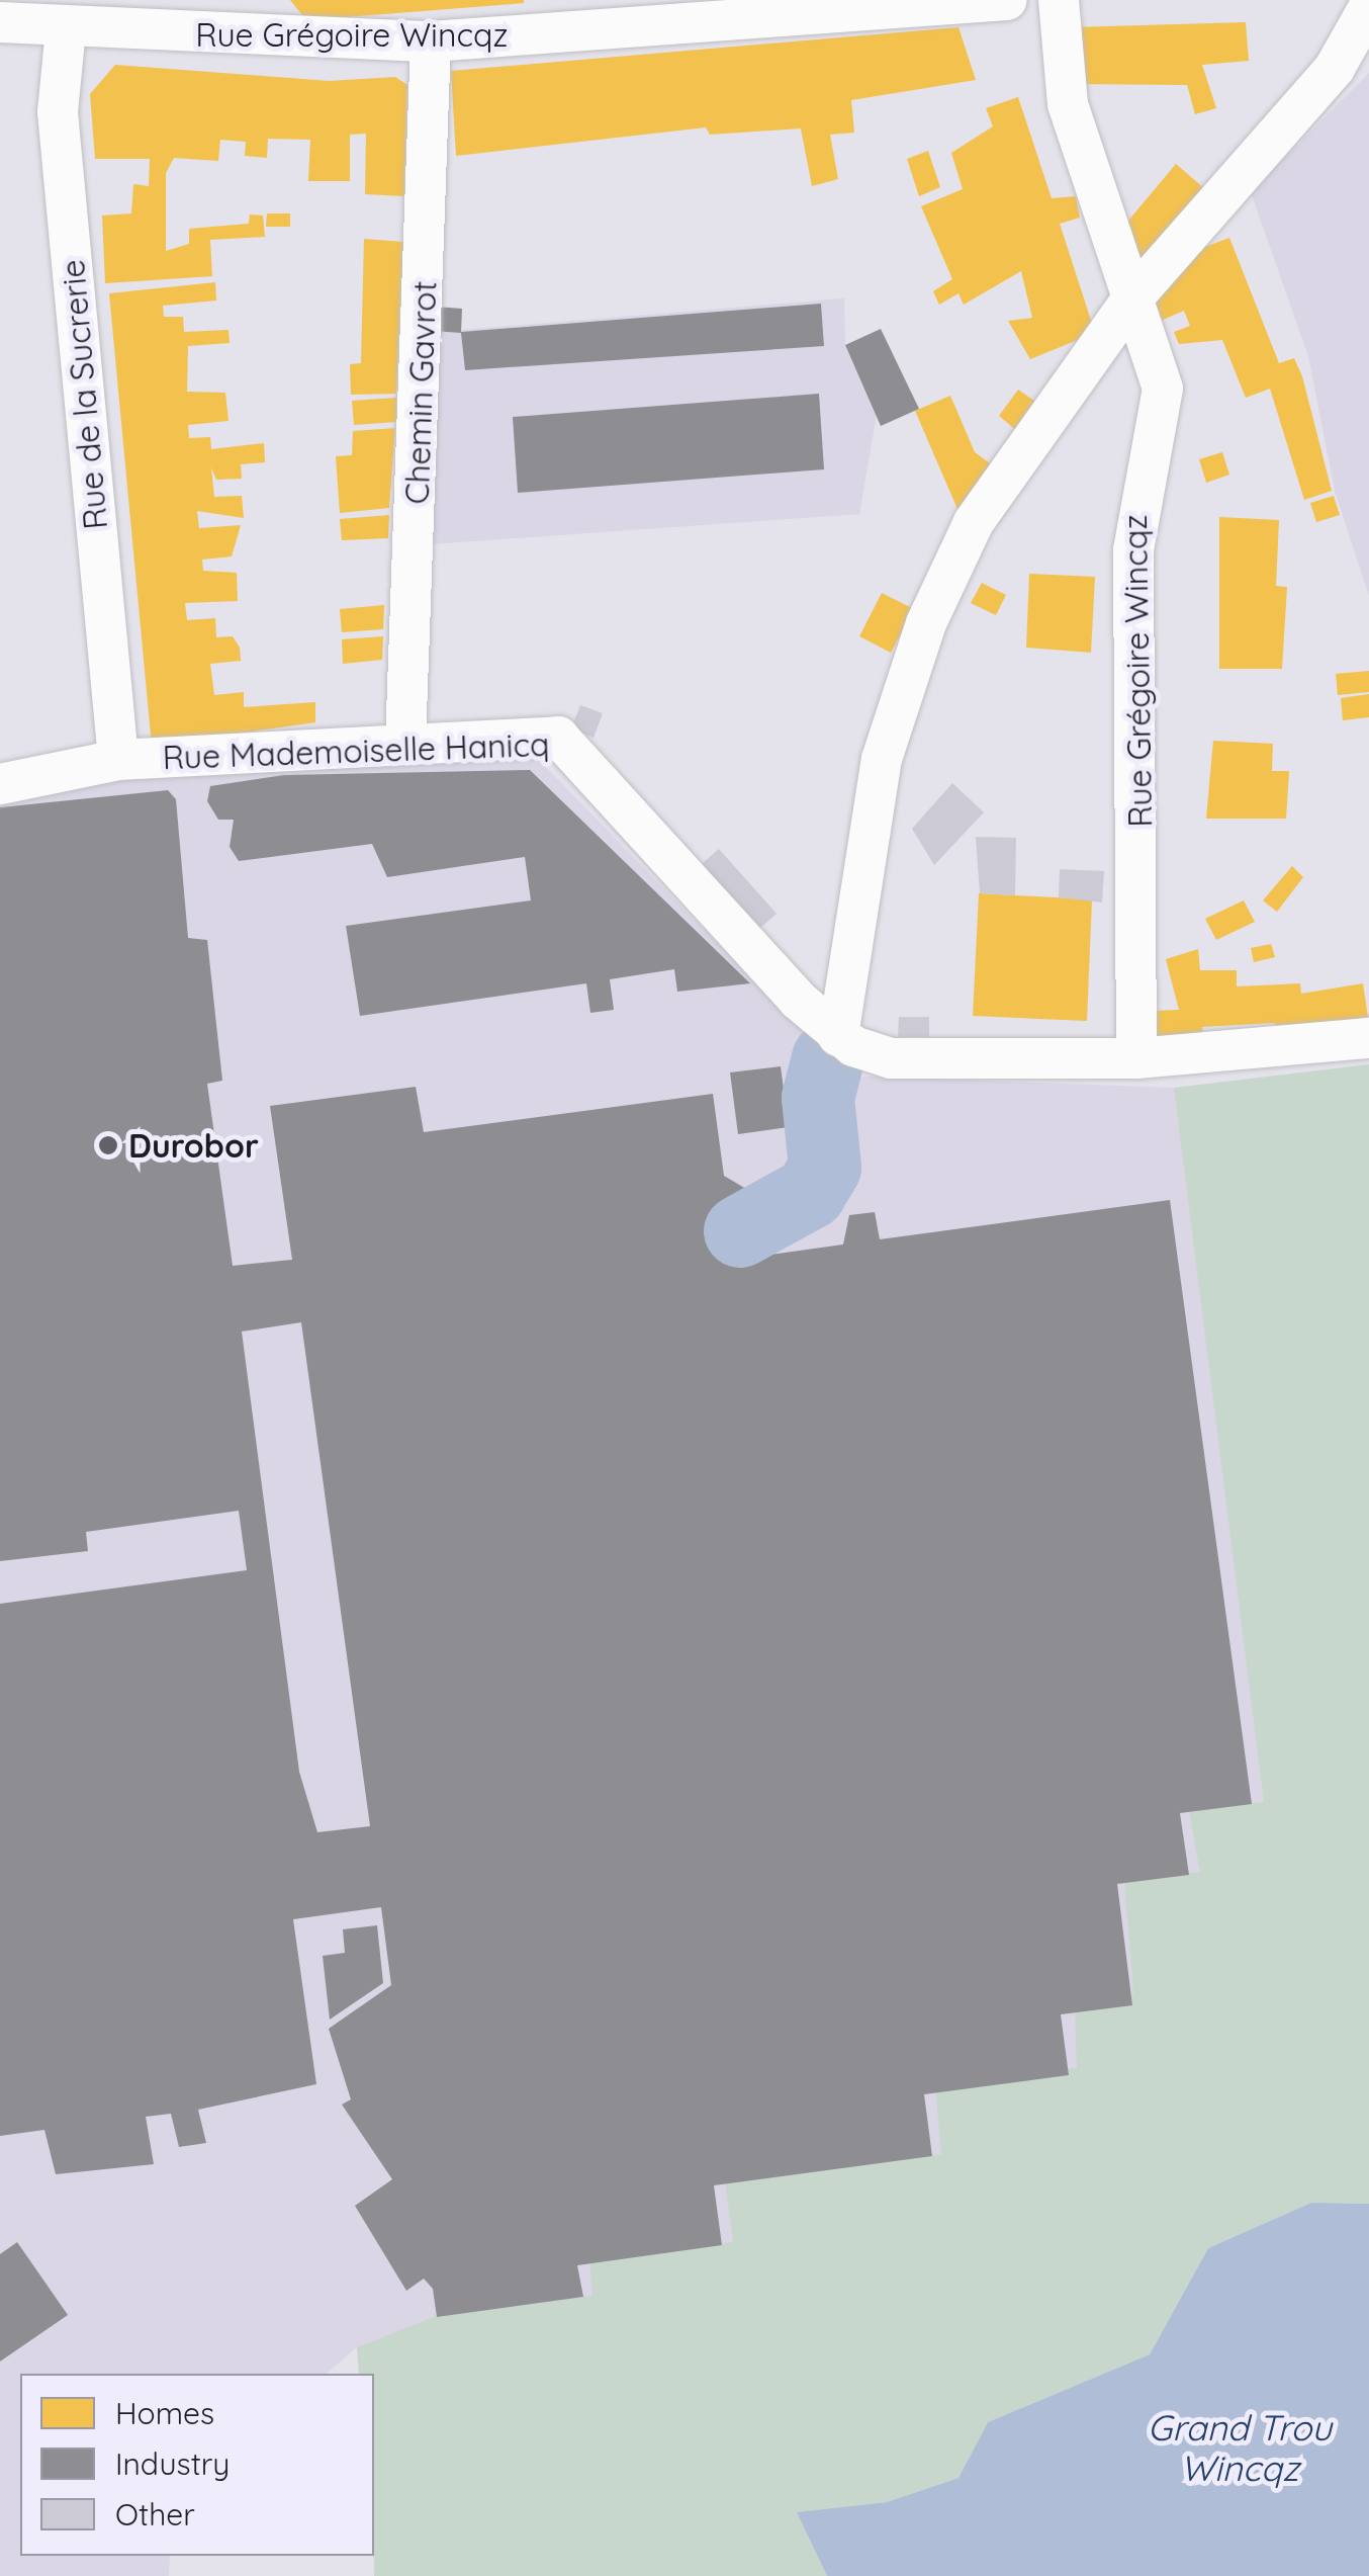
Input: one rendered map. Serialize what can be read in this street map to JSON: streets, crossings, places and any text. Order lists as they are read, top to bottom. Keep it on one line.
{"streets":{"street":["Rue Grégoire Wincqz","Chemin Gavrot","Rue de la Sucrerie","Rue Mademoiselle Hanicq"]},"crossings":[["Rue Grégoire Wincqz","Chemin Gavrot"],["Rue Grégoire Wincqz","Rue de la Sucrerie"],["Rue Grégoire Wincqz","Rue Mademoiselle Hanicq"],["Chemin Gavrot","Rue Mademoiselle Hanicq"],["Rue de la Sucrerie","Rue Mademoiselle Hanicq"]],"water":["Grand Trou Wincqz"],"places":["Durobor"],"legend":["Homes","Industry","Other"]}
